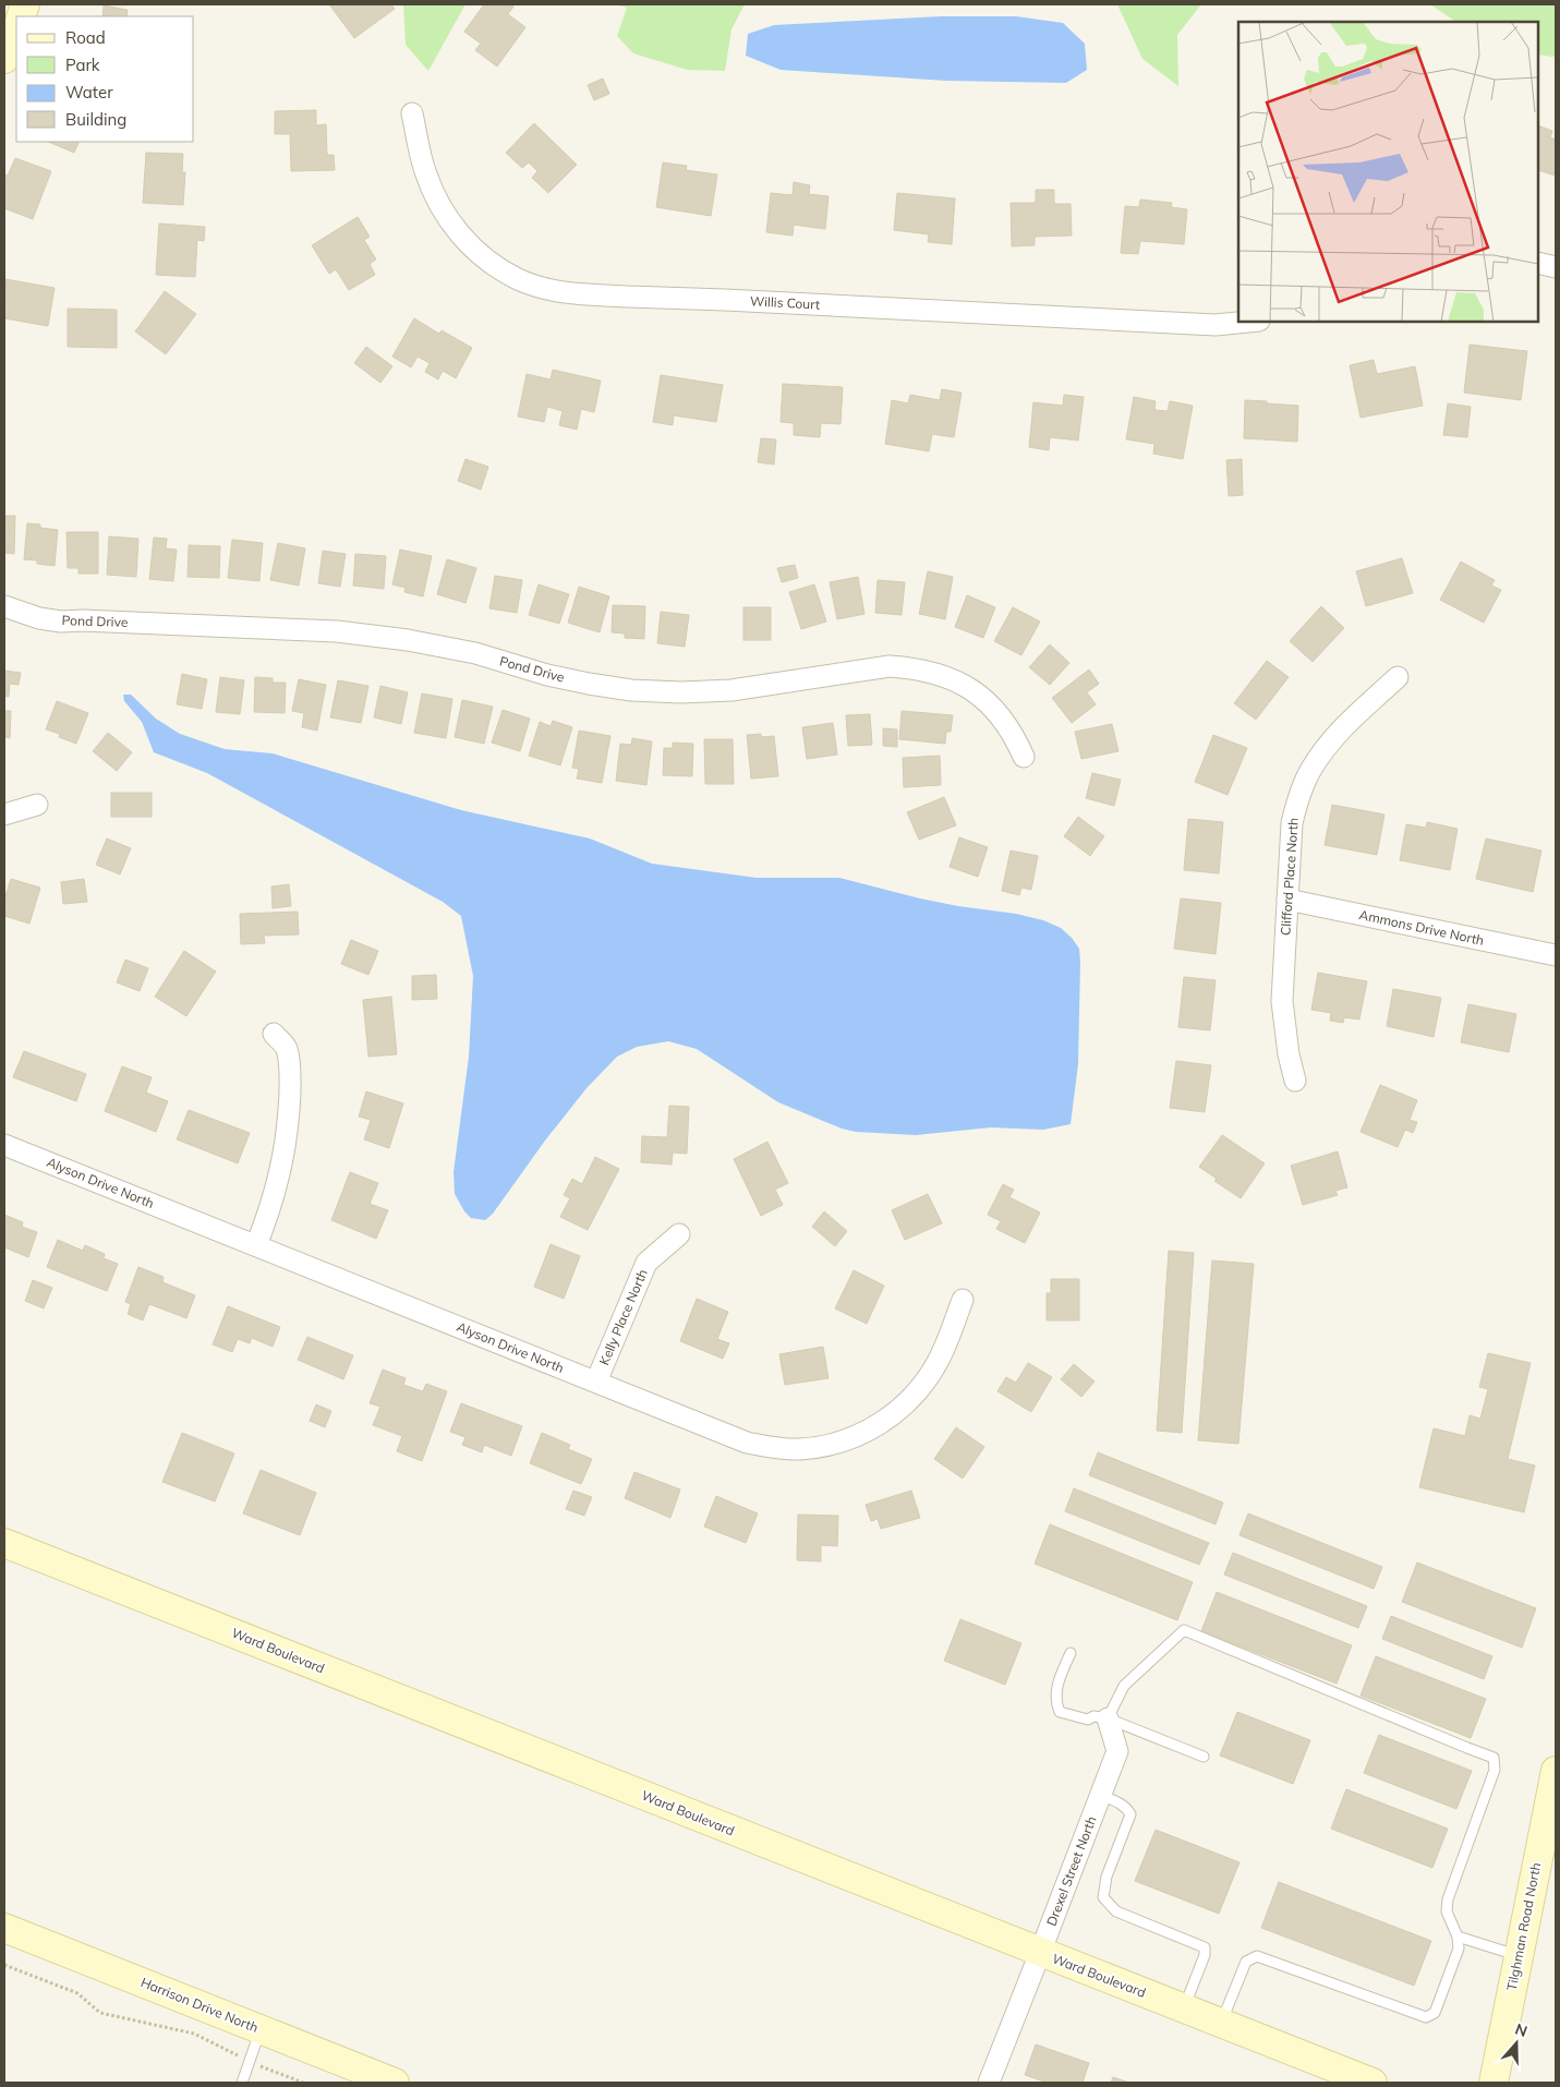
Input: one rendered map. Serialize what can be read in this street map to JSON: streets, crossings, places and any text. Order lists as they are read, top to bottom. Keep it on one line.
{"streets":{"main road":["Ward Boulevard","Tilghman Road North","Harrison Drive North"],"street":["Willis Court","Pond Drive","Clifford Place North","Ammons Drive North","Alyson Drive North","Kelly Place North","Drexel Street North"]},"crossings":[["Clifford Place North","Ammons Drive North"],["Alyson Drive North","Kelly Place North"],["Ward Boulevard","Drexel Street North"]],"legend":["Road","Park","Water","Building"],"north":"top"}
